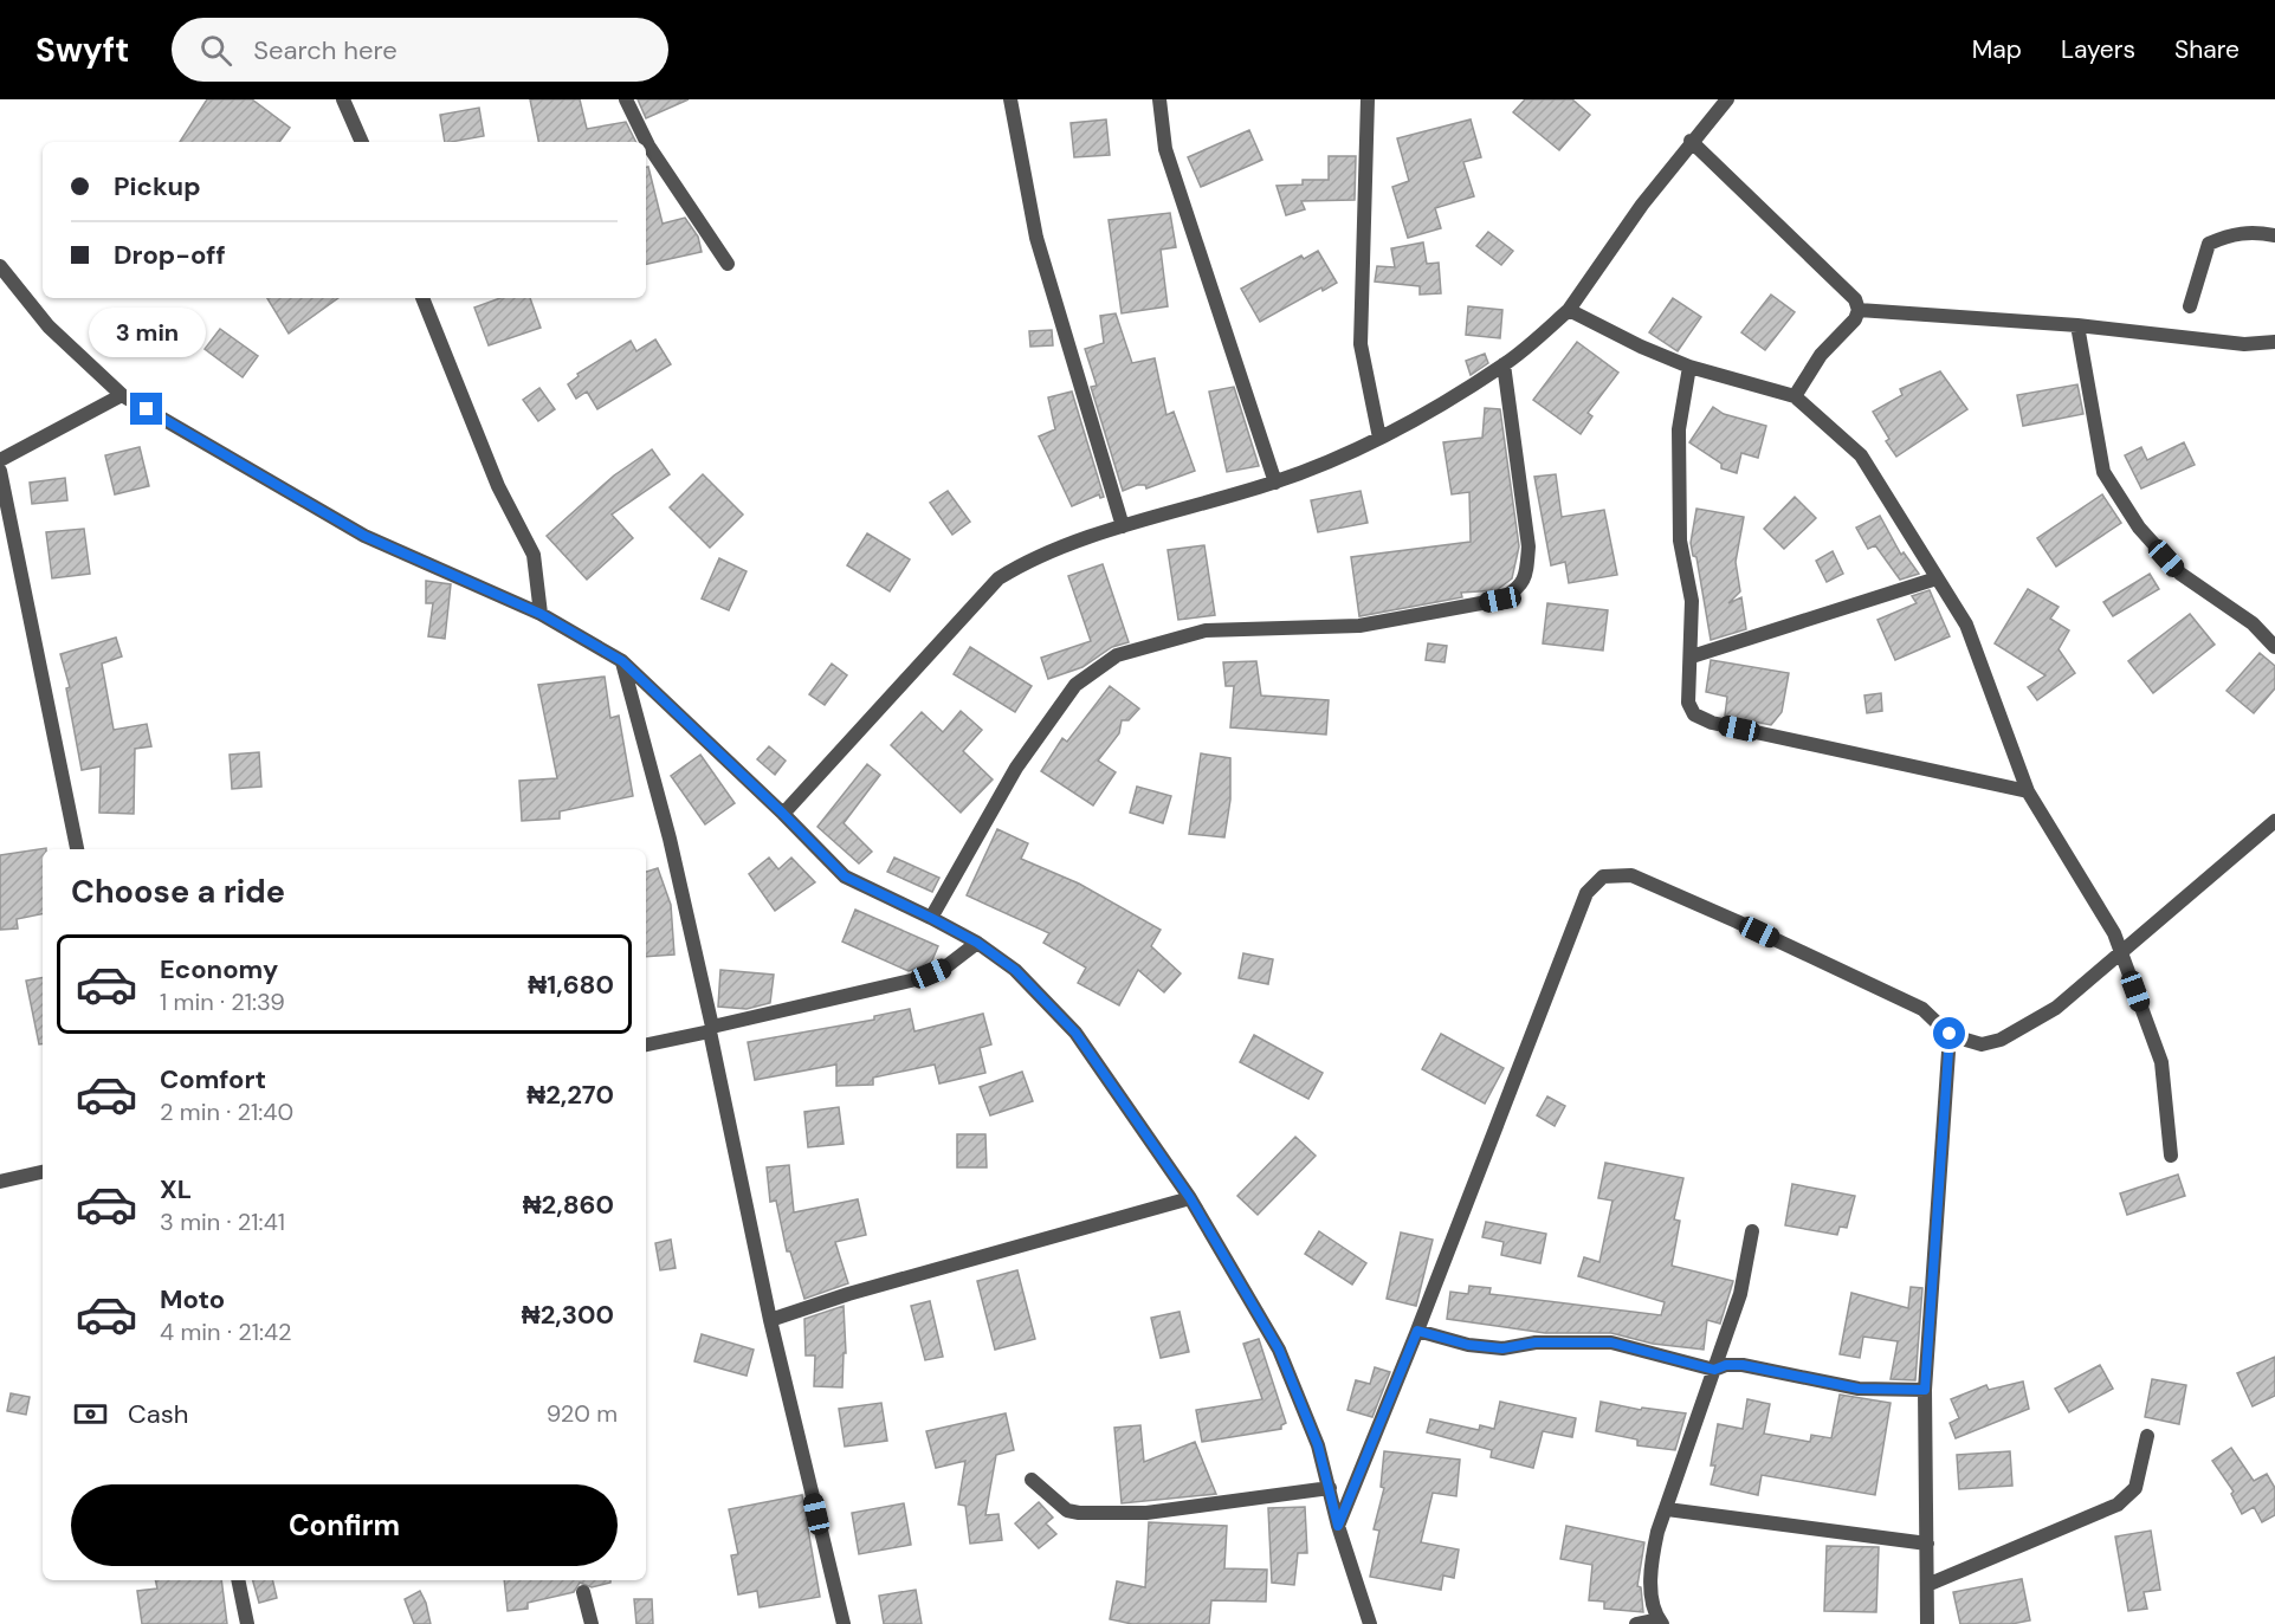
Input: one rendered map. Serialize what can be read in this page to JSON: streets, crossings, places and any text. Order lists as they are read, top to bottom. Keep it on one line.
{"page":{"header":"Swyft","search":"Search here","nav":["Map","Layers","Share"],"banner":["Pickup","Drop-off"],"bubble":"3 min","heading":"Choose a ride","list":[{"name":"Economy","note":"1 min · 21:39","value":"₦1,680"},{"name":"Comfort","note":"2 min · 21:40","value":"₦2,270"},{"name":"XL","note":"3 min · 21:41","value":"₦2,860"},{"name":"Moto","note":"4 min · 21:42","value":"₦2,300"}],"pay":["Cash","920 m"],"buttons":"Confirm"}}
